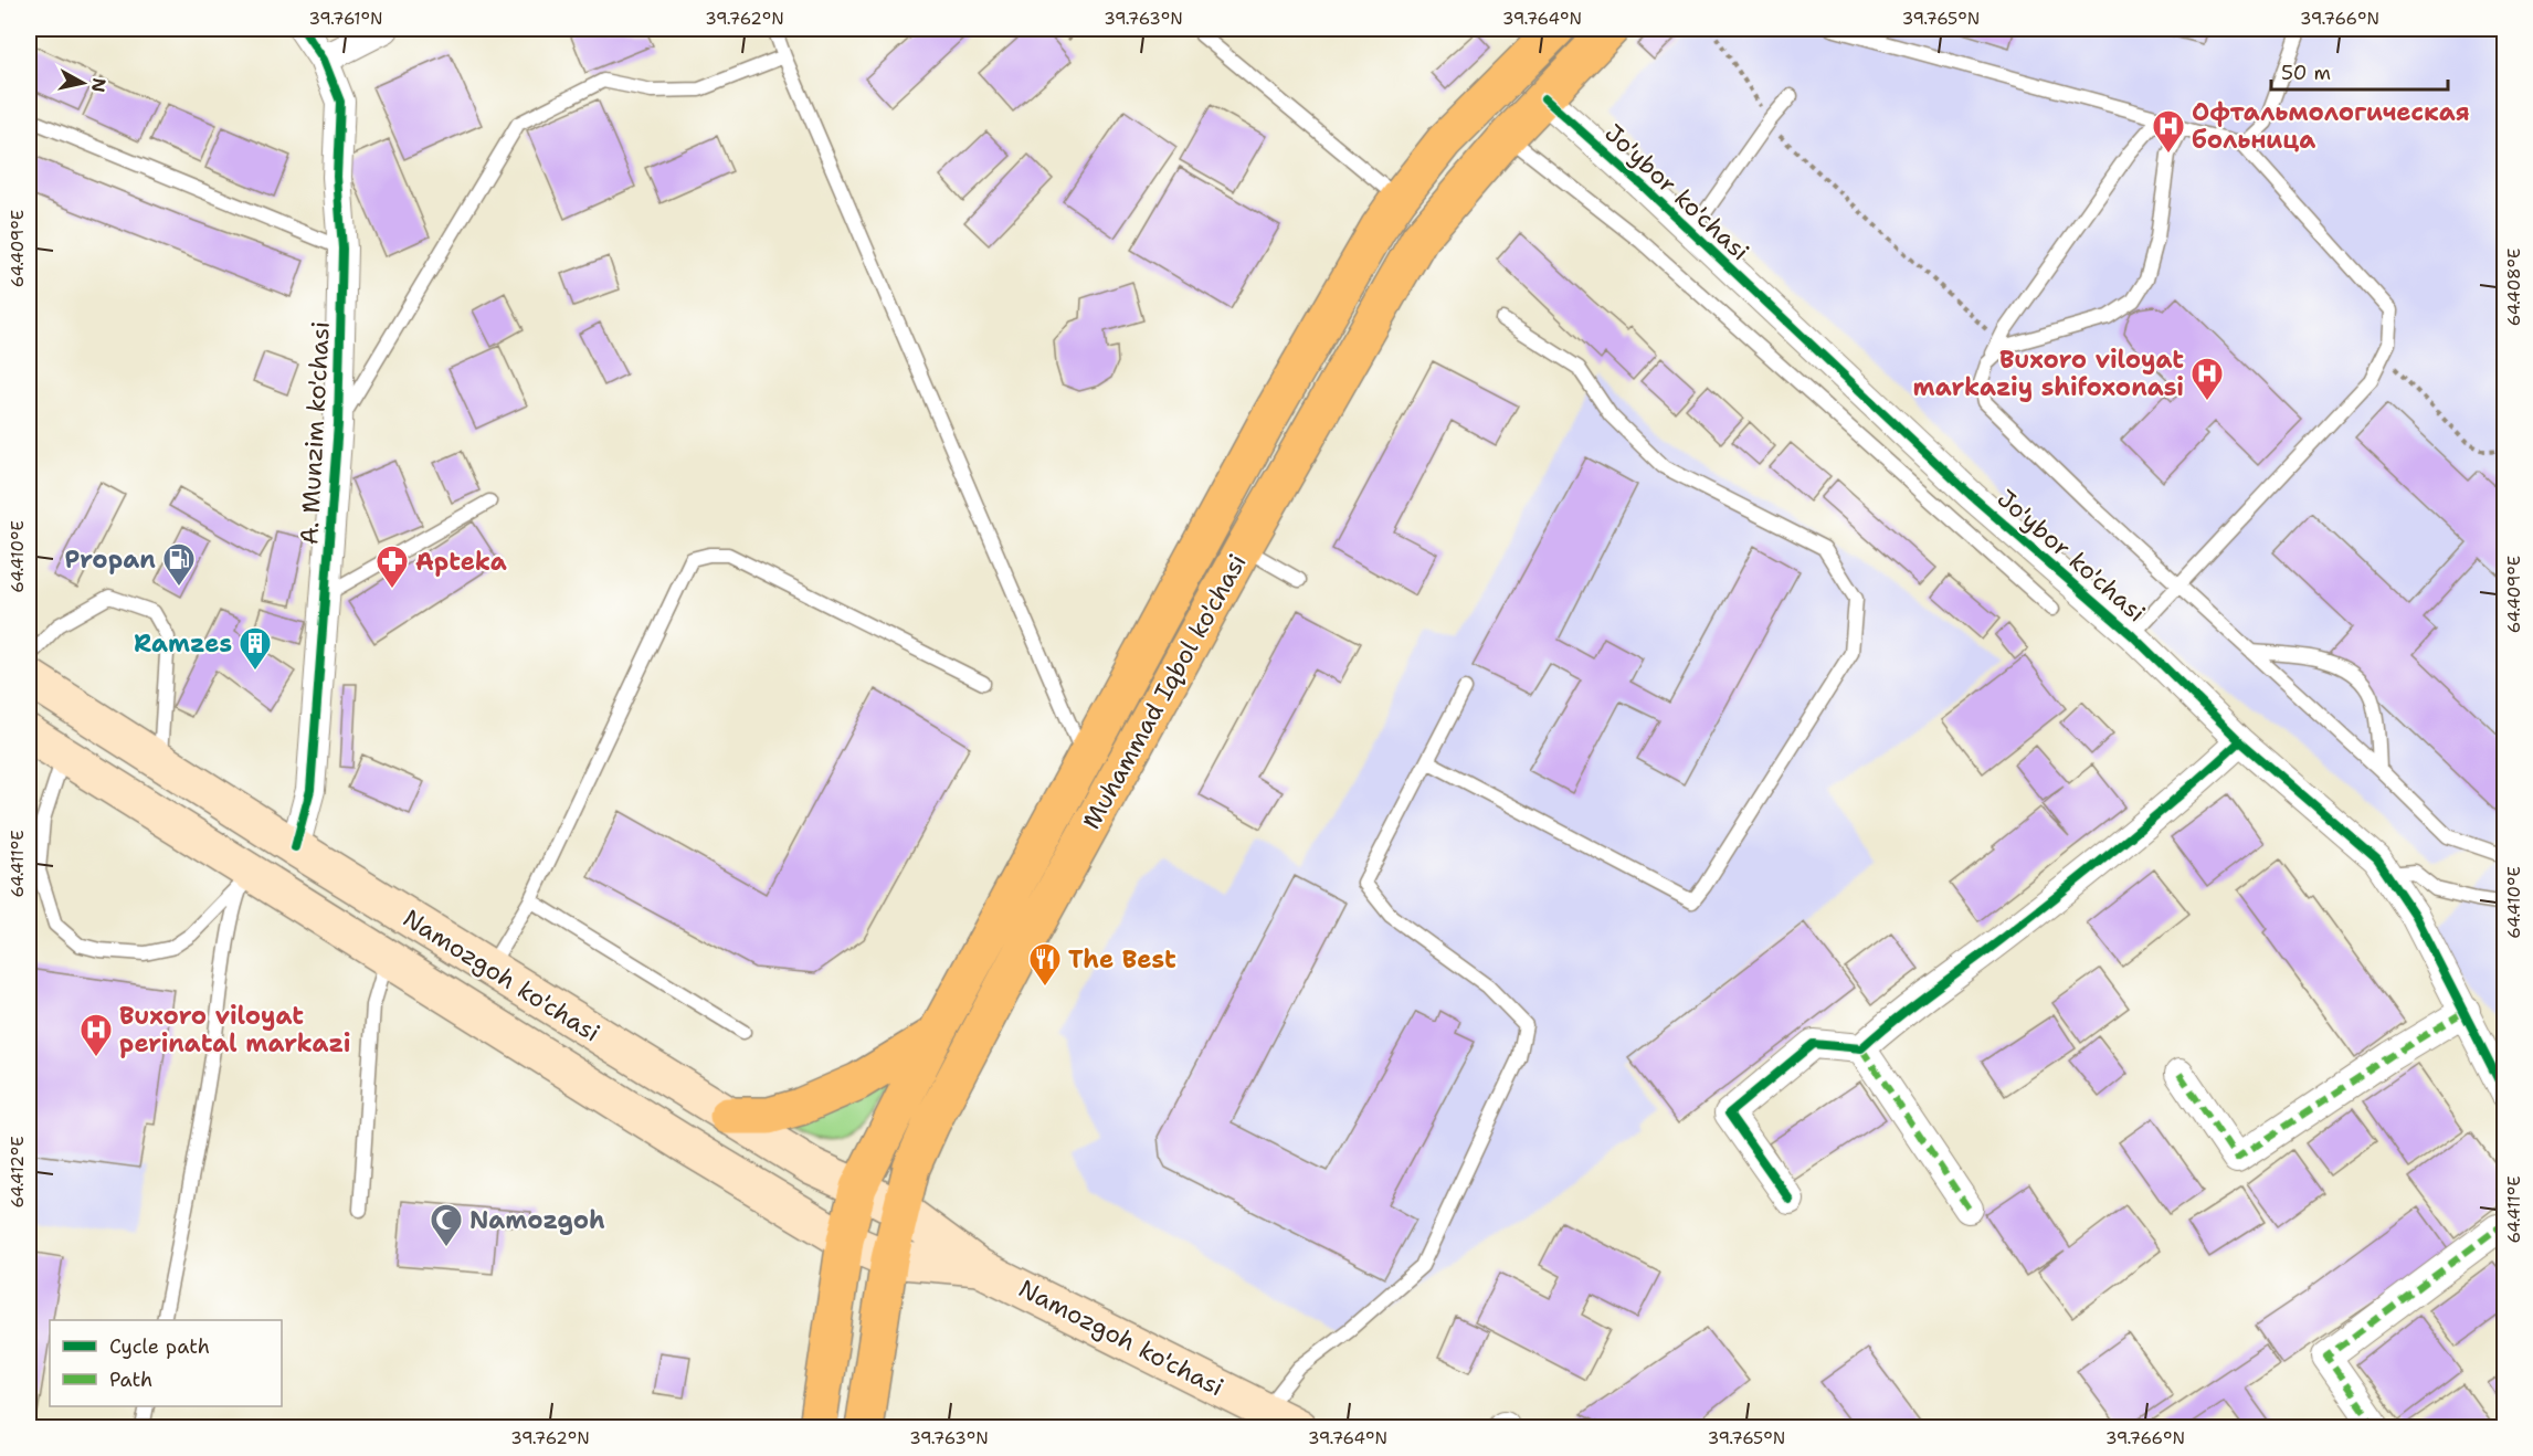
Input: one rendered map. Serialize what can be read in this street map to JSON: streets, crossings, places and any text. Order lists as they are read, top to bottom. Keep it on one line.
{"streets":{"main road":["Muhammad Iqbol ko'chasi","Namozgoh ko'chasi"],"street":["Jo'ybor ko'chasi","A. Munzim ko'chasi"]},"crossings":[["Jo'ybor ko'chasi","Muhammad Iqbol ko'chasi"],["A. Munzim ko'chasi","Namozgoh ko'chasi"],["Muhammad Iqbol ko'chasi","Namozgoh ko'chasi"]],"places":{"hospital":["Офтальмологическая больница","Buxoro viloyat markaziy shifoxonasi","Buxoro viloyat perinatal markazi"],"fuel station":["Propan"],"pharmacy":["Apteka"],"building":["Ramzes"],"restaurant":["The Best"],"mosque":["Namozgoh"]},"legend":["Cycle path","Path"],"scale_bar":"50 m","north":"right","coordinates":["39.761°N","39.762°N","39.763°N","39.764°N","39.765°N","39.766°N","64.409°E","64.408°E","64.410°E","64.411°E","64.412°E"]}
